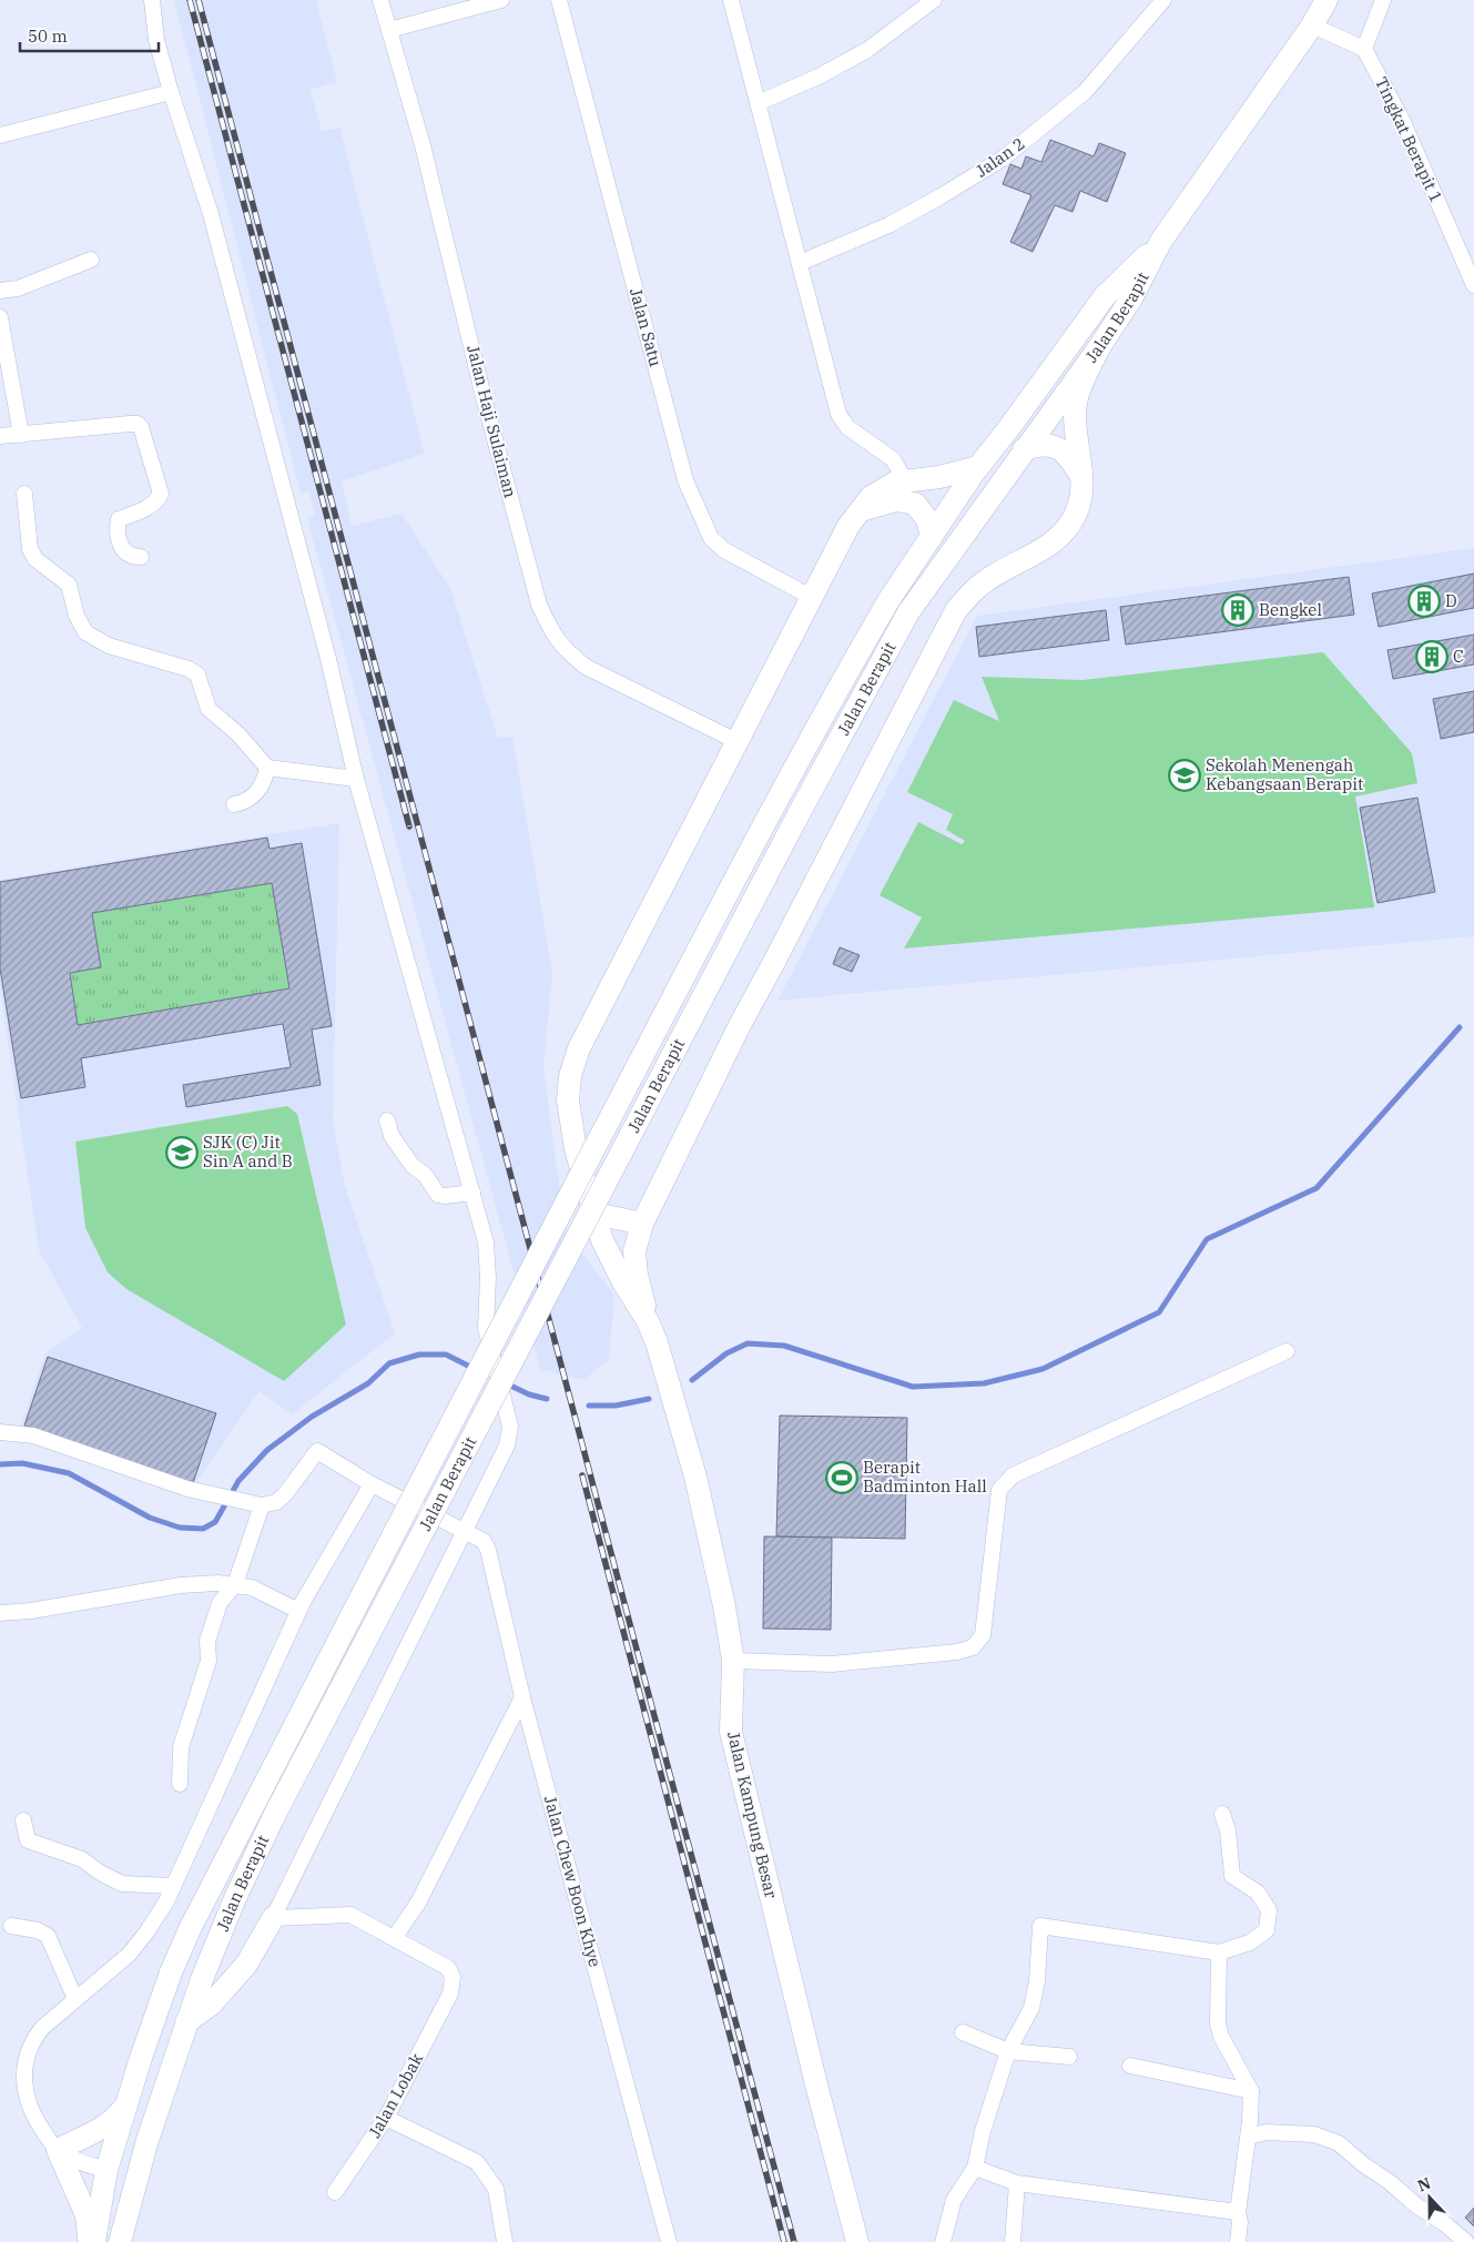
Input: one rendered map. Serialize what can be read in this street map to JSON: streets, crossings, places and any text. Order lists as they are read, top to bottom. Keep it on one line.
{"streets":{"main road":["Jalan Berapit","Jalan Kampung Besar"],"street":["Tingkat Berapit 1","Jalan 2","Jalan Satu","Jalan Haji Sulaiman","Jalan Chew Boon Khye","Jalan Lobak"]},"places":{"building":["D","Bengkel","C"],"school or university":["Sekolah Menengah Kebangsaan Berapit","SJK (C) Jit Sin A and B"],"sports":["Berapit Badminton Hall"]},"scale_bar":"50 m","north":"top"}
